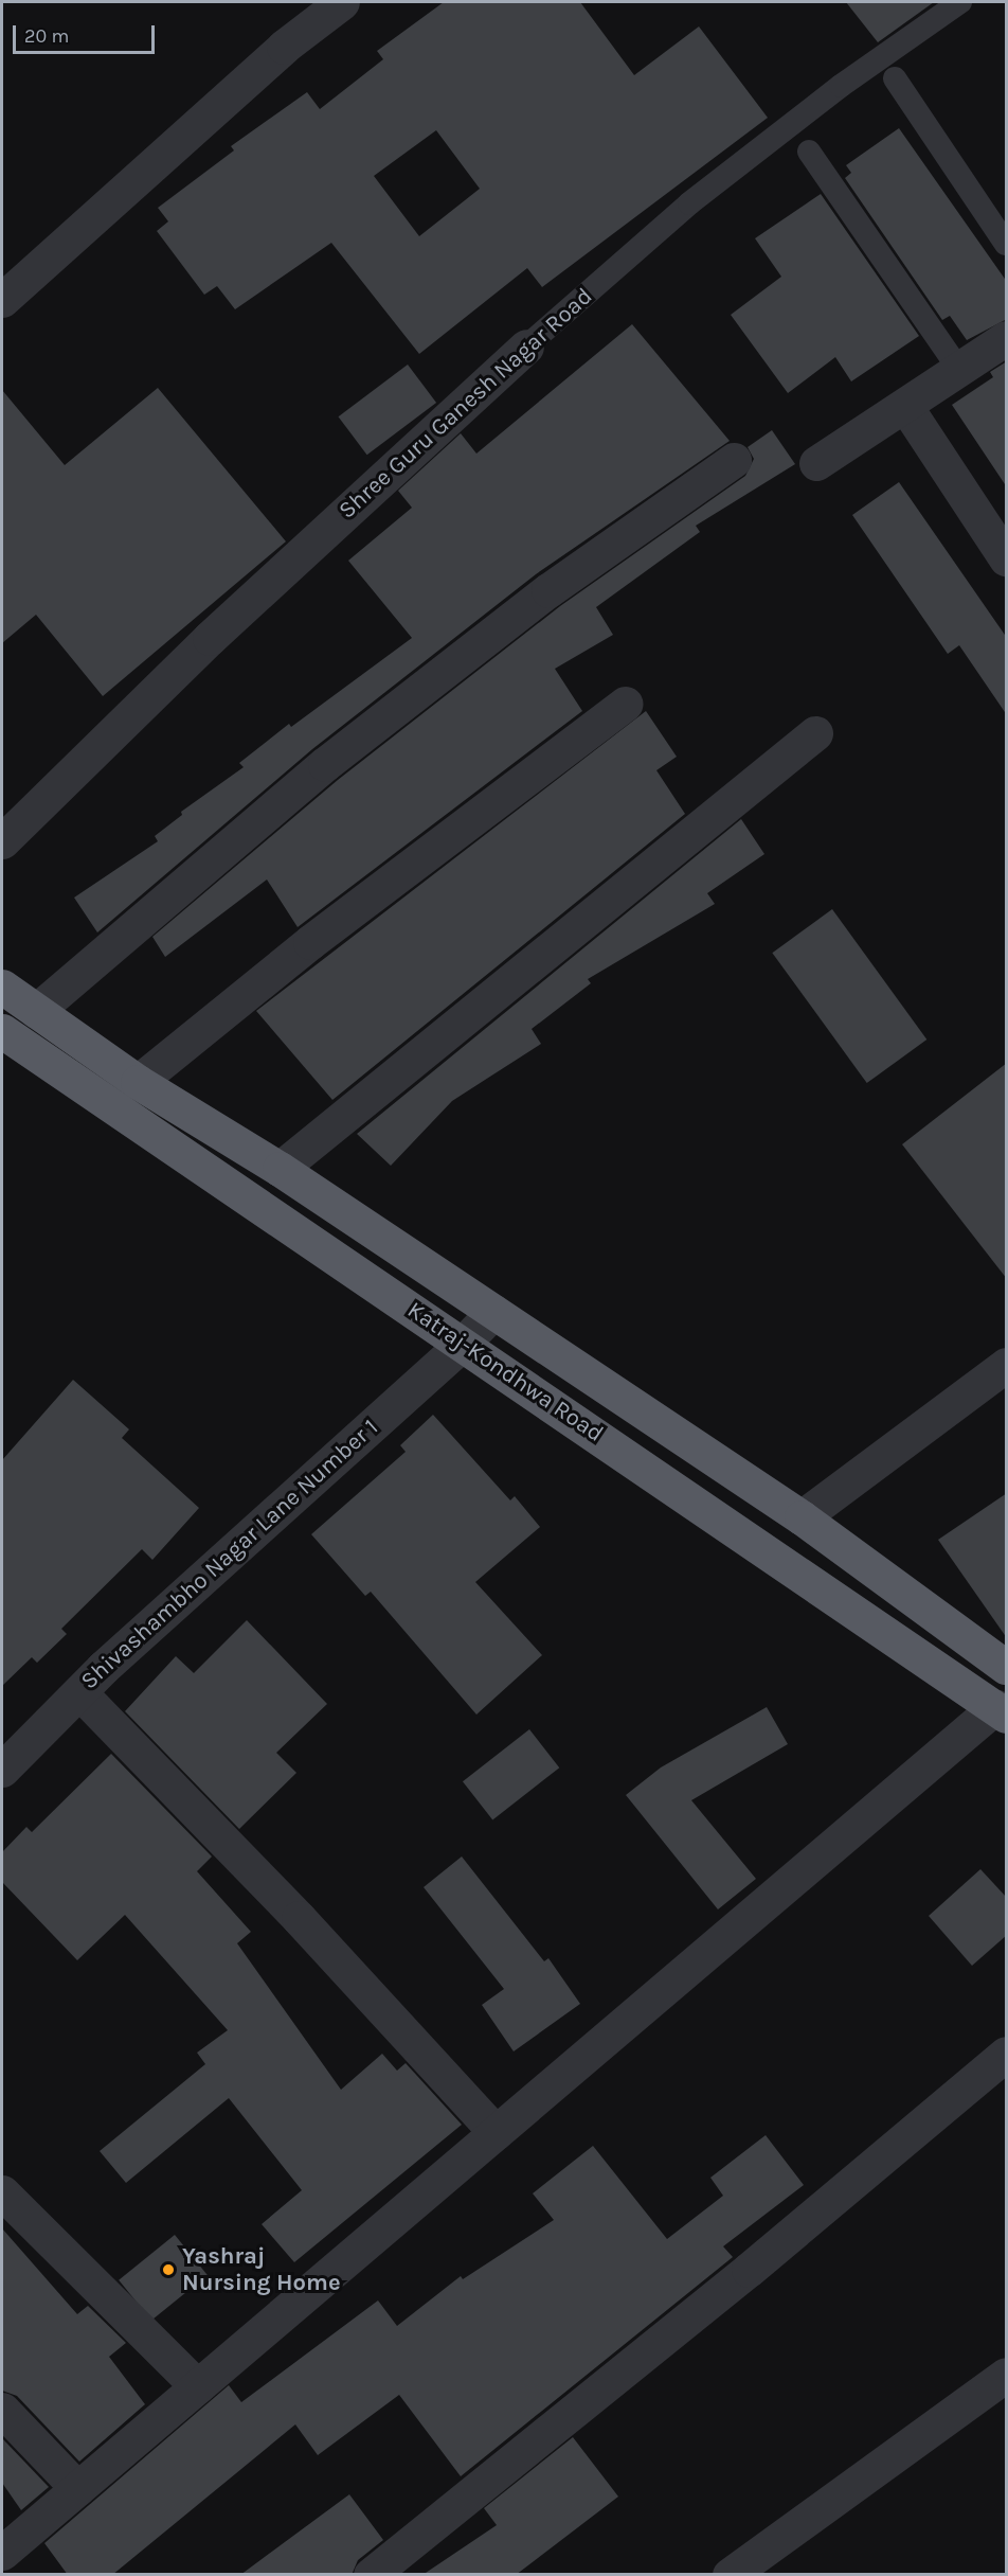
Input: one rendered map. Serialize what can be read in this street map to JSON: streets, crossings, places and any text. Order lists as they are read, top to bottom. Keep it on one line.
{"streets":{"highway":["Katraj-Kondhwa Road"],"street":["Shree Guru Ganesh Nagar Road","Shivashambho Nagar Lane Number 1"]},"crossings":[["Katraj-Kondhwa Road","Shivashambho Nagar Lane Number 1"]],"places":["Yashraj Nursing Home"],"scale_bar":"20 m"}
